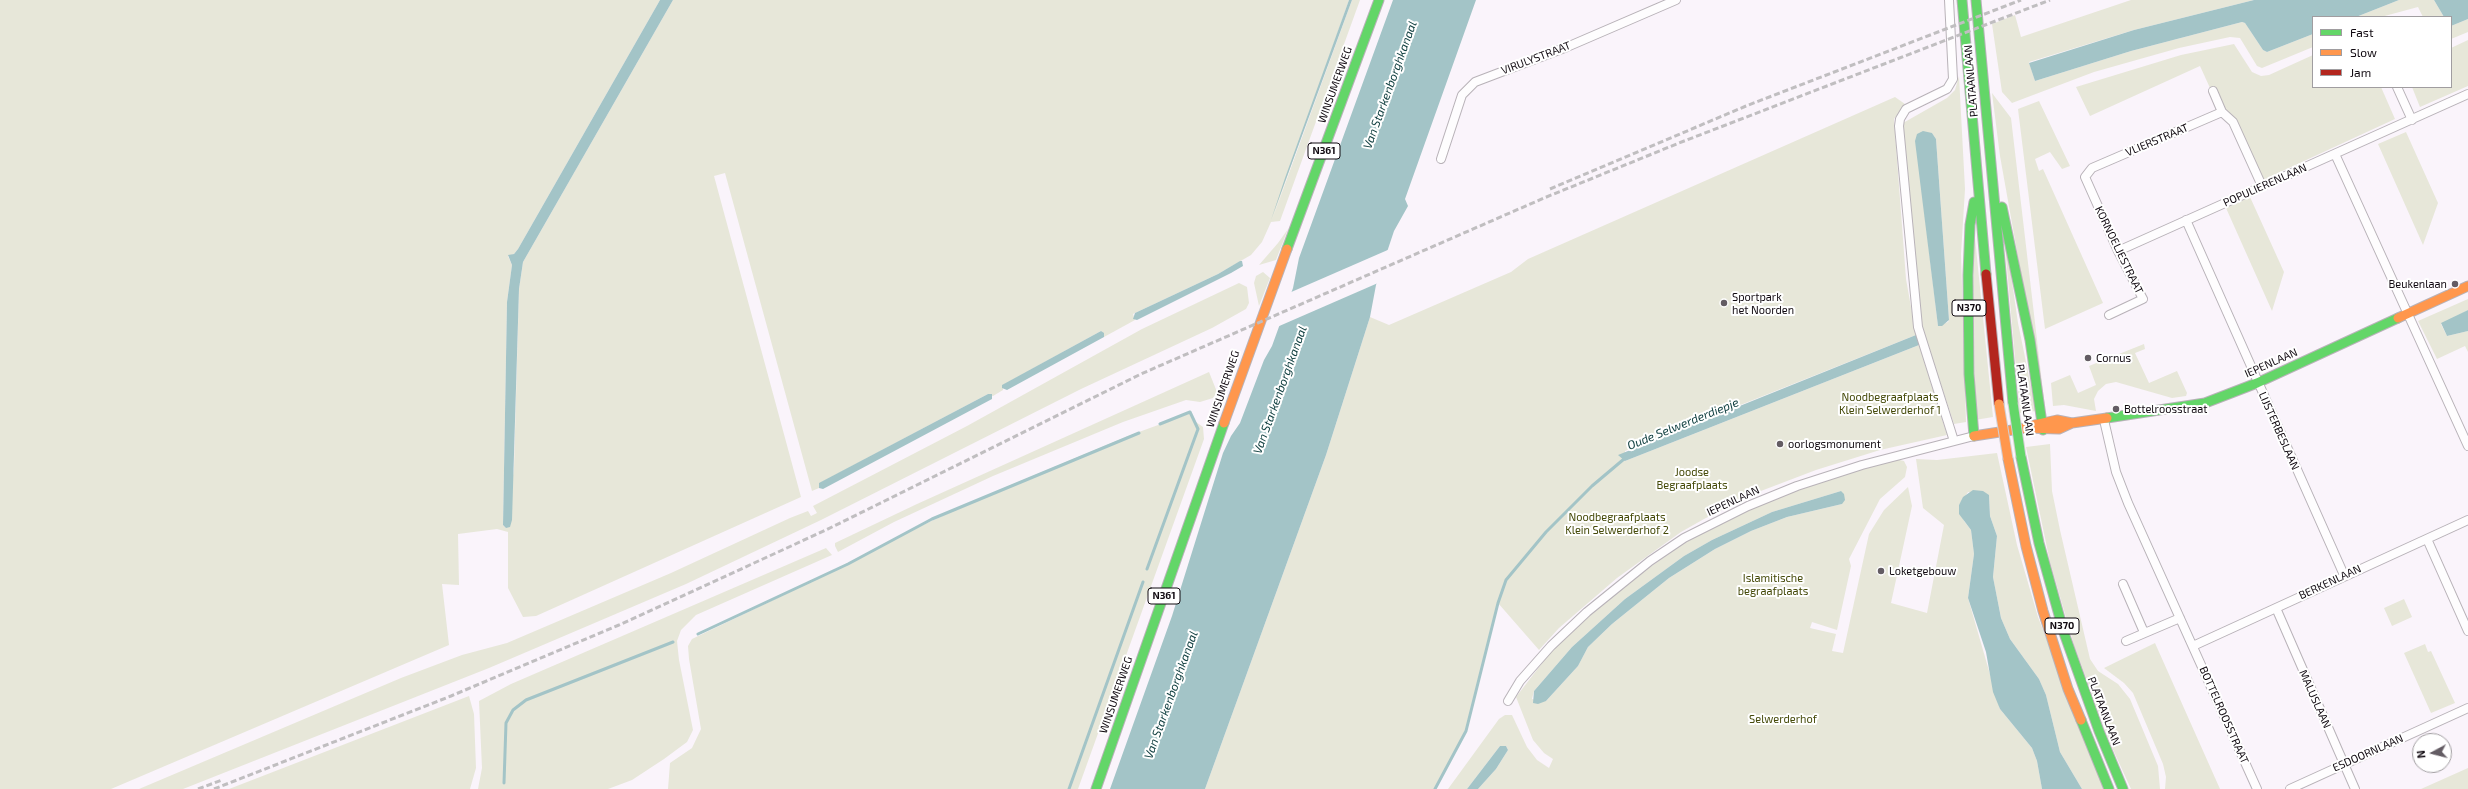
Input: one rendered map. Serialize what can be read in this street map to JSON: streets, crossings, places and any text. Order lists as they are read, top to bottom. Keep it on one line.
{"streets":{"main road":["PLATAANLAAN","WINSUMERWEG","N361","N370","IEPENLAAN"],"street":["VIRULYSTRAAT","VLIERSTRAAT","POPULIERENLAAN","KORNOELJESTRAAT","LIJSTERBESLAAN","BERKENLAAN","MALUSLAAN","BOTTELROOSSTRAAT","ESDOORNLAAN"]},"crossings":[["PLATAANLAAN","N370"],["PLATAANLAAN","IEPENLAAN"],["VLIERSTRAAT","KORNOELJESTRAAT"],["POPULIERENLAAN","KORNOELJESTRAAT"],["POPULIERENLAAN","LIJSTERBESLAAN"],["N370","IEPENLAAN"],["IEPENLAAN","LIJSTERBESLAAN"],["IEPENLAAN","BOTTELROOSSTRAAT"],["LIJSTERBESLAAN","BERKENLAAN"],["BERKENLAAN","MALUSLAAN"],["BERKENLAAN","BOTTELROOSSTRAAT"],["MALUSLAAN","ESDOORNLAAN"]],"water":["Van Starkenborghkanaal","Oude Selwerderdiepje"],"parks":["Noodbegraafplaats Klein Selwerderhof 1","Joodse Begraafplaats","Noodbegraafplaats Klein Selwerderhof 2","Islamitische begraafplaats","Selwerderhof"],"places":["Beukenlaan","Sportpark het Noorden","Cornus","Bottelroosstraat","oorlogsmonument","Loketgebouw"],"legend":["Fast","Slow","Jam"],"north":"left"}
